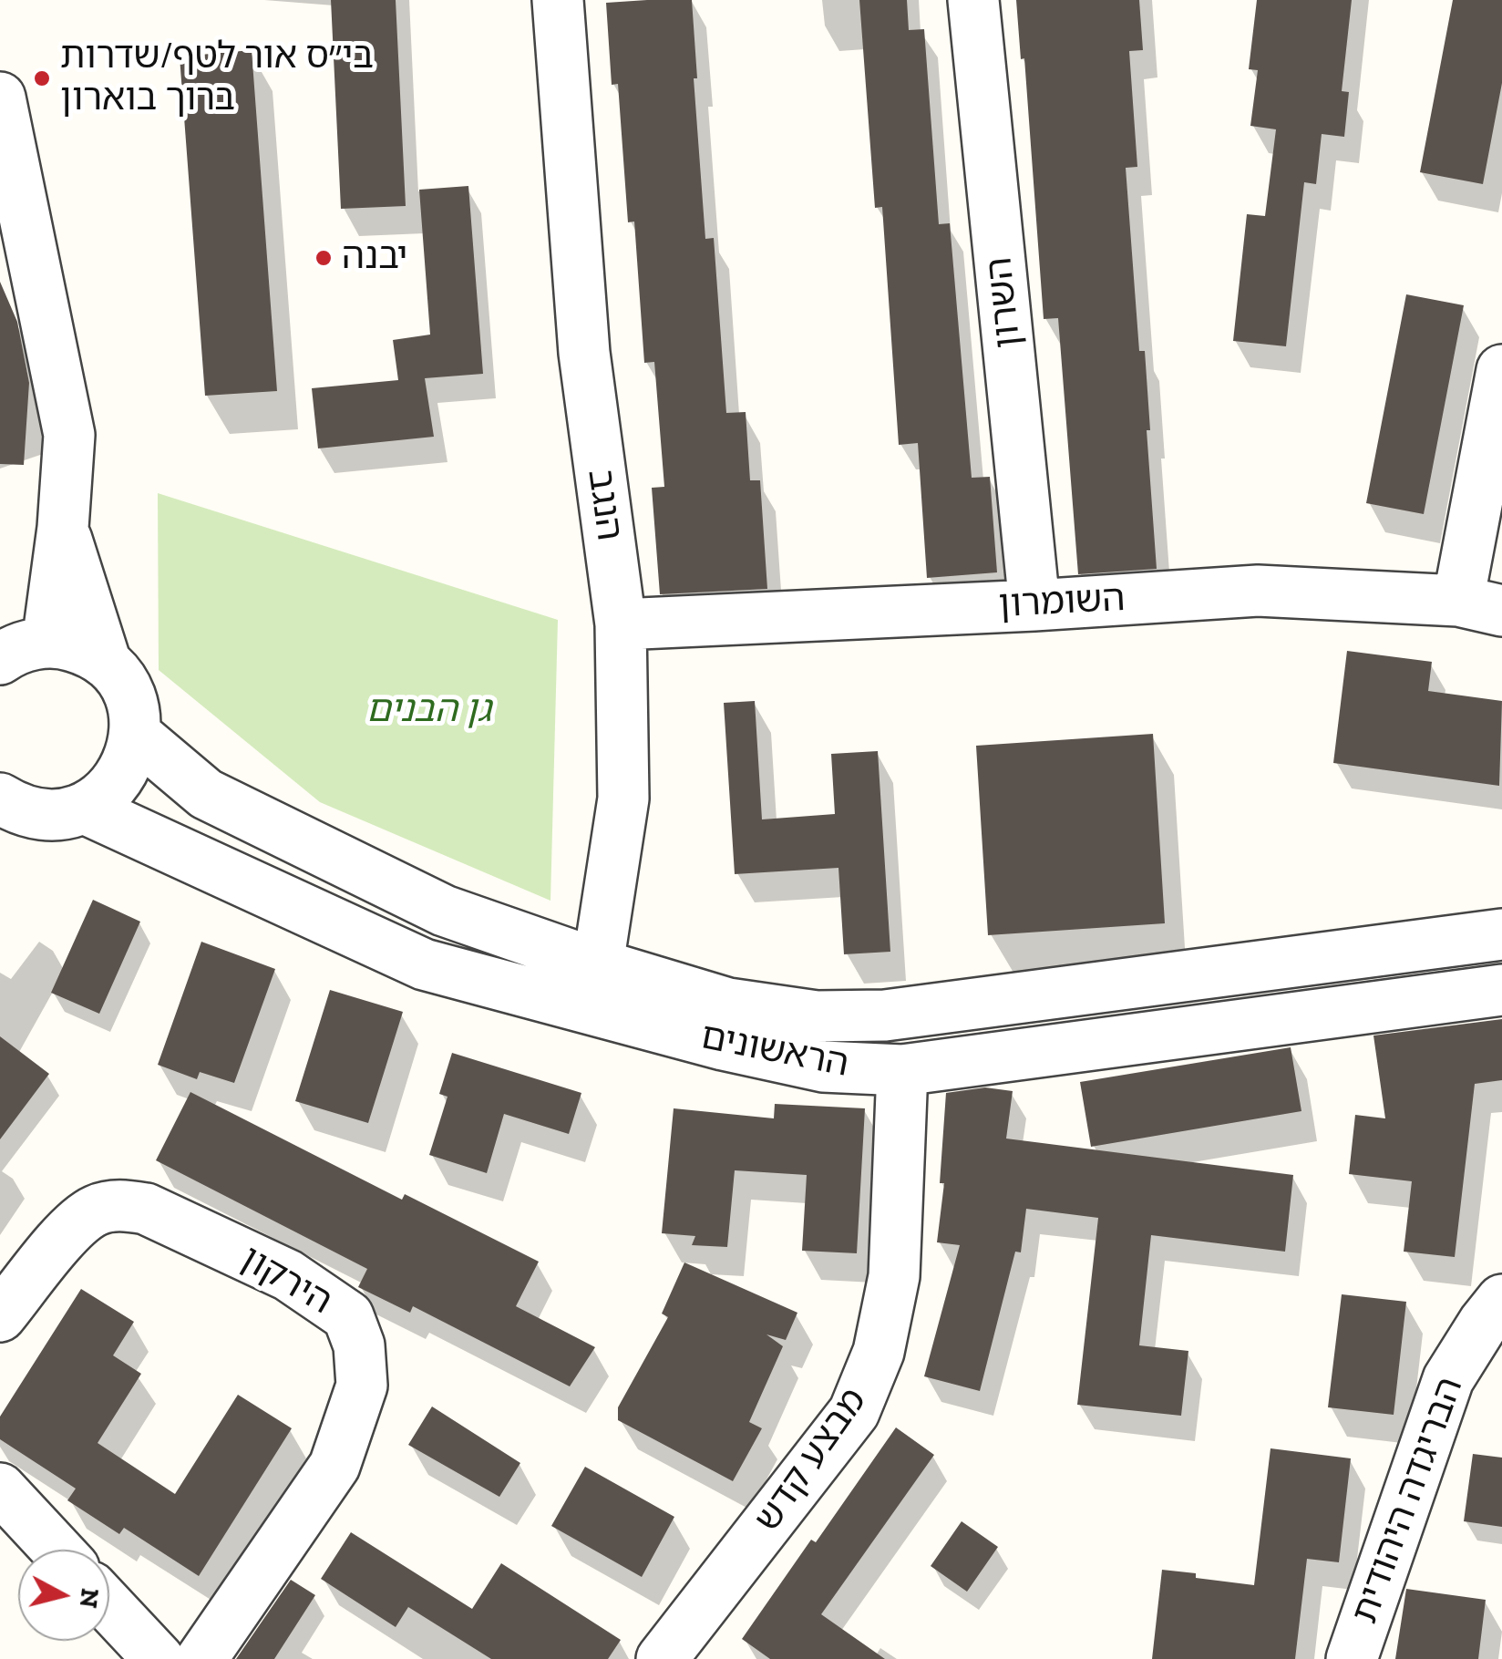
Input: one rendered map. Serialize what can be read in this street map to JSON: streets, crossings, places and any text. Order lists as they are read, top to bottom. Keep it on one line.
{"streets":{"street":["השרון","הנגב","השומרון","הראשונים","הירקון","מבצע קדש","הבריגדה היהודית"]},"crossings":[["השרון","השומרון"],["הנגב","השומרון"],["הנגב","הראשונים"],["הראשונים","מבצע קדש"]],"parks":["גן הבנים"],"places":["בי״ס אור לטף/שדרות ברוך בוארון","יבנה"],"north":"right"}
